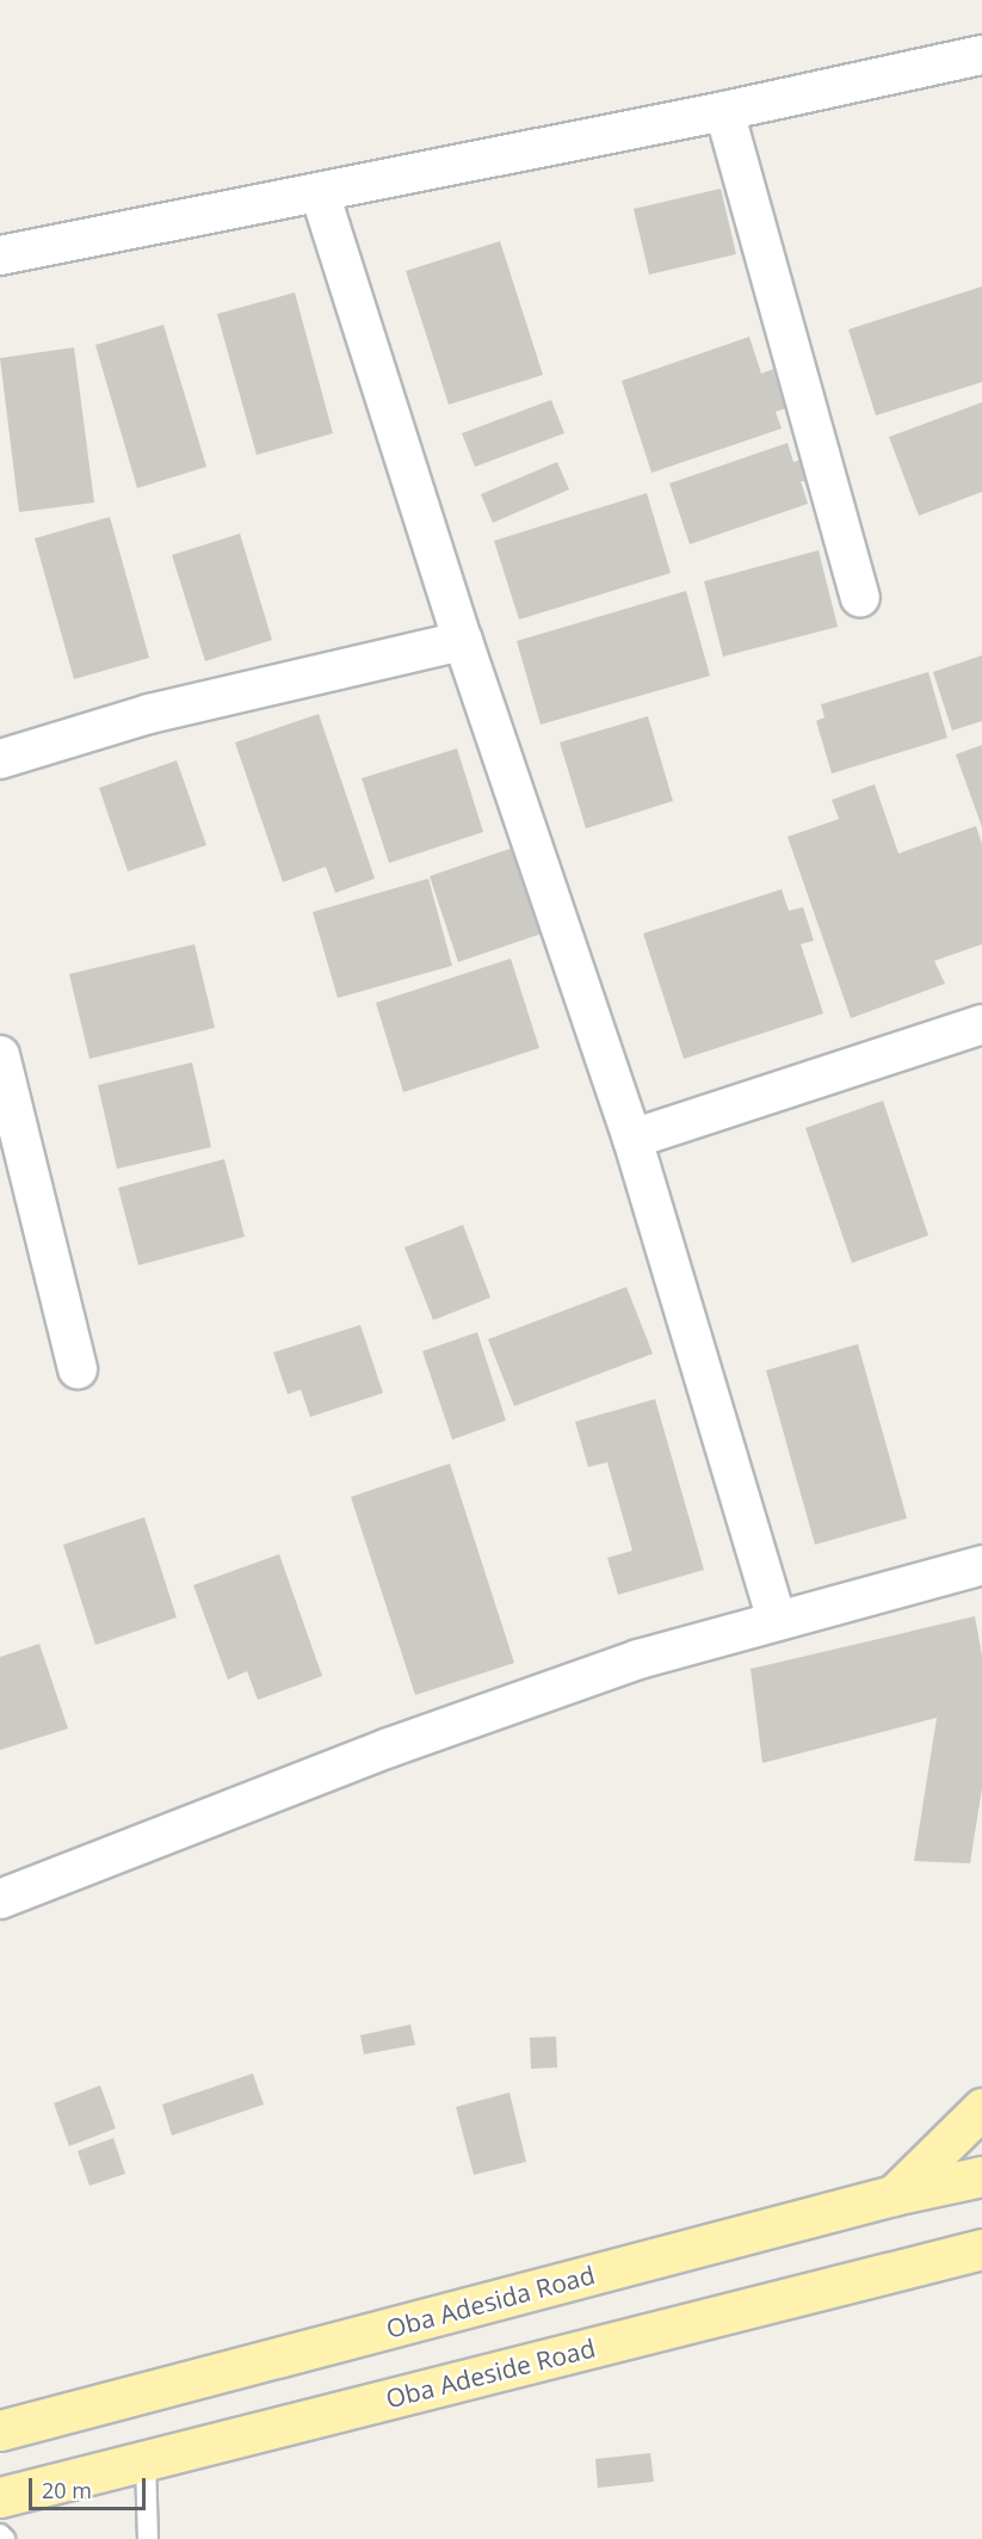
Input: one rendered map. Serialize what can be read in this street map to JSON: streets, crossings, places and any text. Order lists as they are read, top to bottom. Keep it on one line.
{"streets":{"main road":["Oba Adesida Road","Oba Adeside Road"]},"scale_bar":"20 m"}
